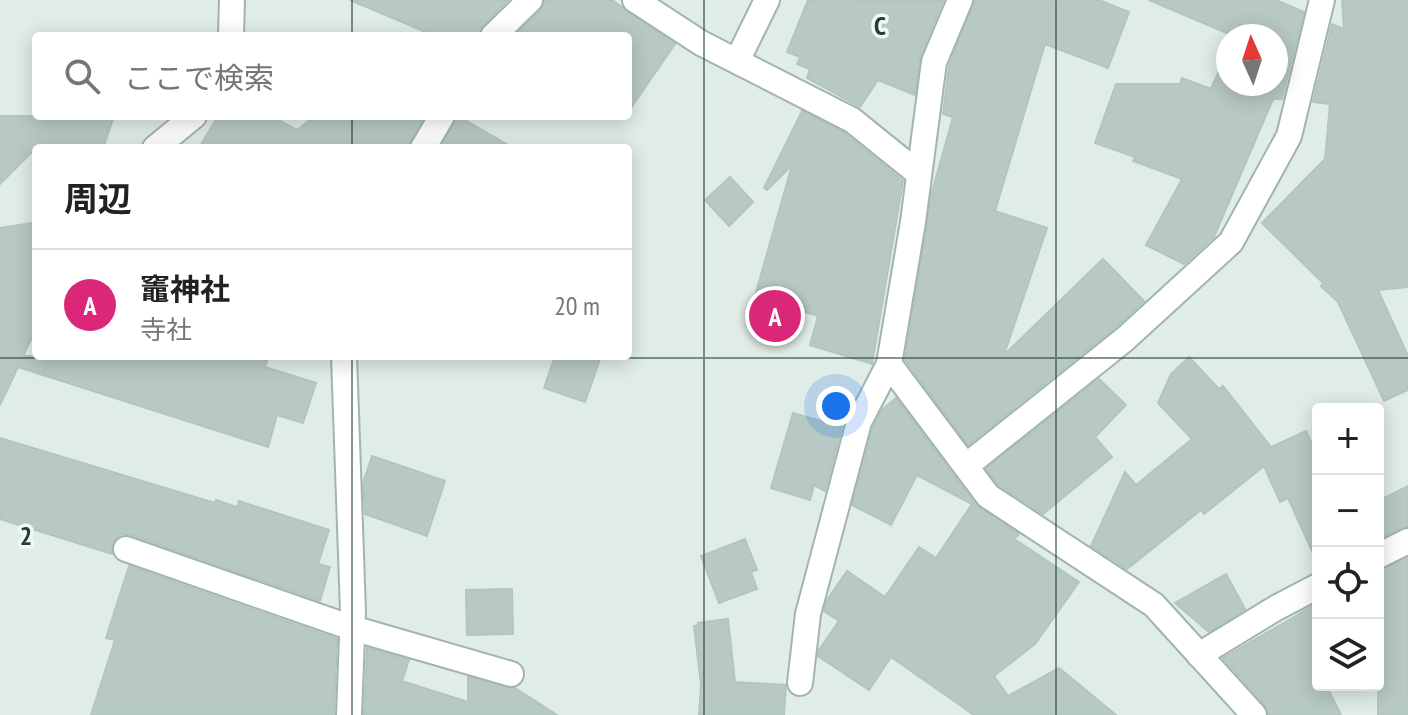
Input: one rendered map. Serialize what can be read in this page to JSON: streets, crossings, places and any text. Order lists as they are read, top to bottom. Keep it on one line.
{"north":"top","page":{"search":"ここで検索","heading":"周辺","list":[{"mark":"A","name":"竈神社","note":"寺社","value":"20 m"}],"pins":"A","map_buttons":["+","−"]},"grid":{"columns":["C"],"rows":["2"]}}
